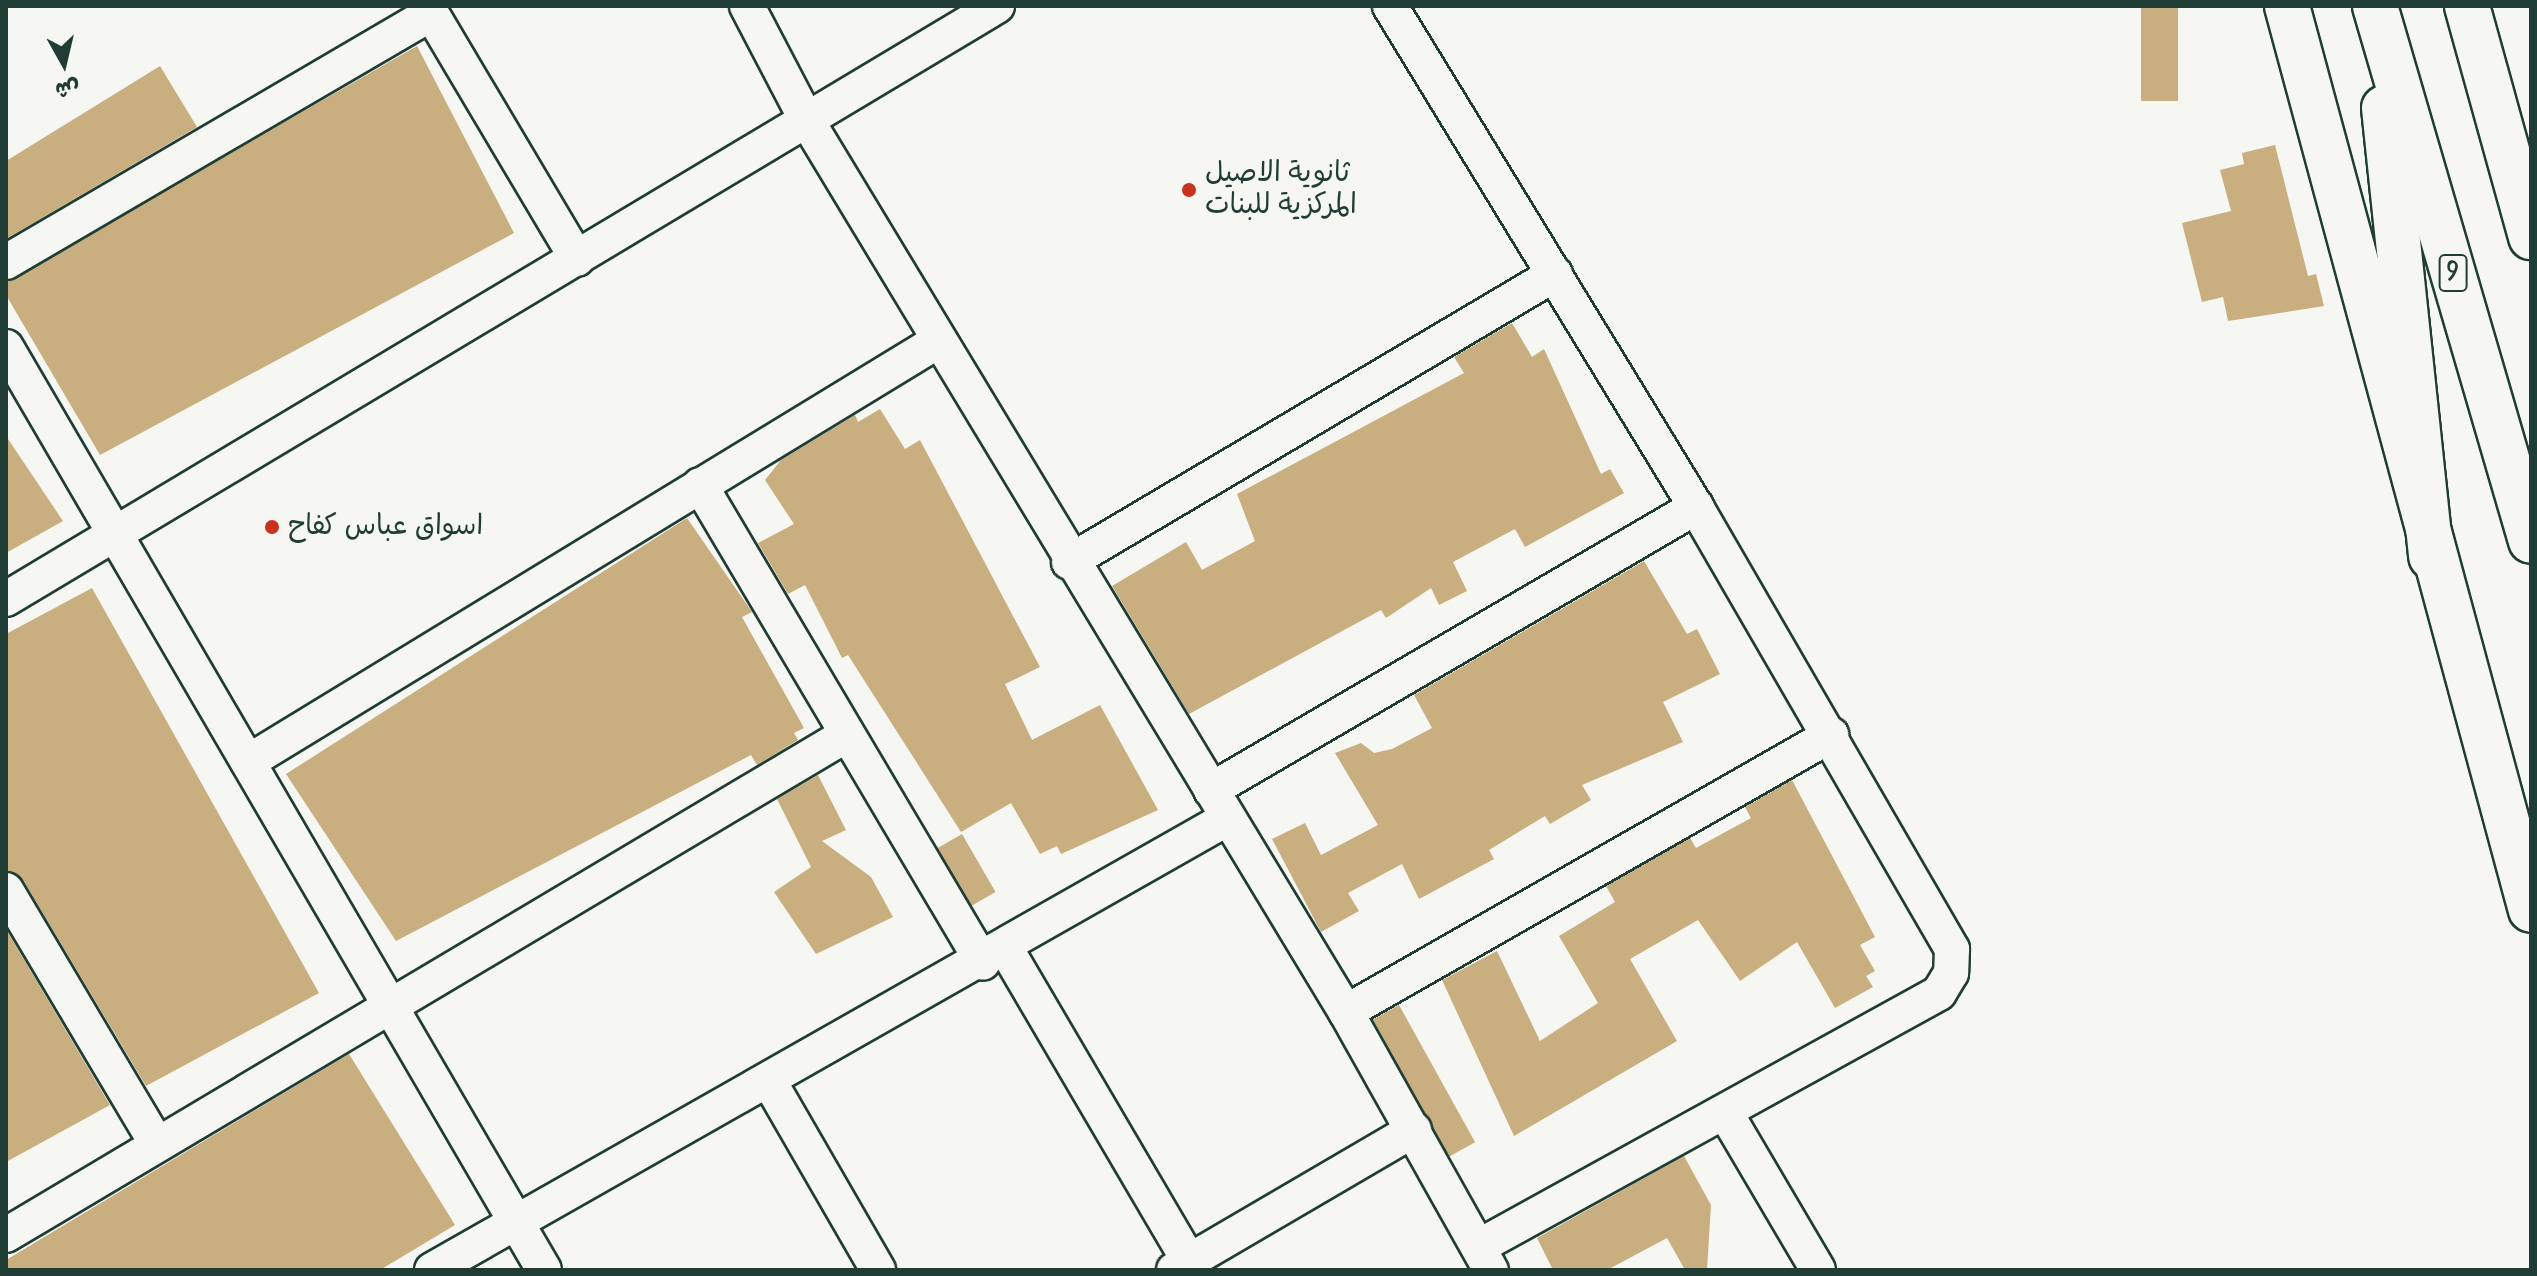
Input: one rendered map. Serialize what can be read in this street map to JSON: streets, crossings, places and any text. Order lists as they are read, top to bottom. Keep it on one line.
{"streets":{"main road":["9"]},"places":["ثانوية الاصيل المركزية للبنات","اسواق عباس كفاح"],"north":"bottom"}
